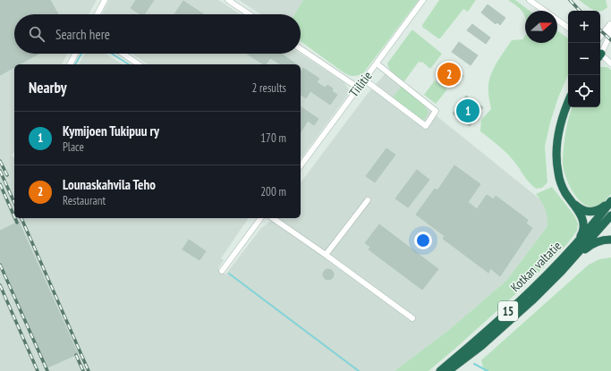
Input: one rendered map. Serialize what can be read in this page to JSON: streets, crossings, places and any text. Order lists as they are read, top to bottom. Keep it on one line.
{"streets":{"highway":["Kotkan valtatie","15"],"street":["Tiilitie"]},"north":"right","page":{"map_buttons":["+","−"],"search":"Search here","pins":["2","1"],"heading":["Nearby","2 results"],"list":[{"mark":"1","name":"Kymijoen Tukipuu ry","note":"Place","value":"170 m"},{"mark":"2","name":"Lounaskahvila Teho","note":"Restaurant","value":"200 m"}]}}
